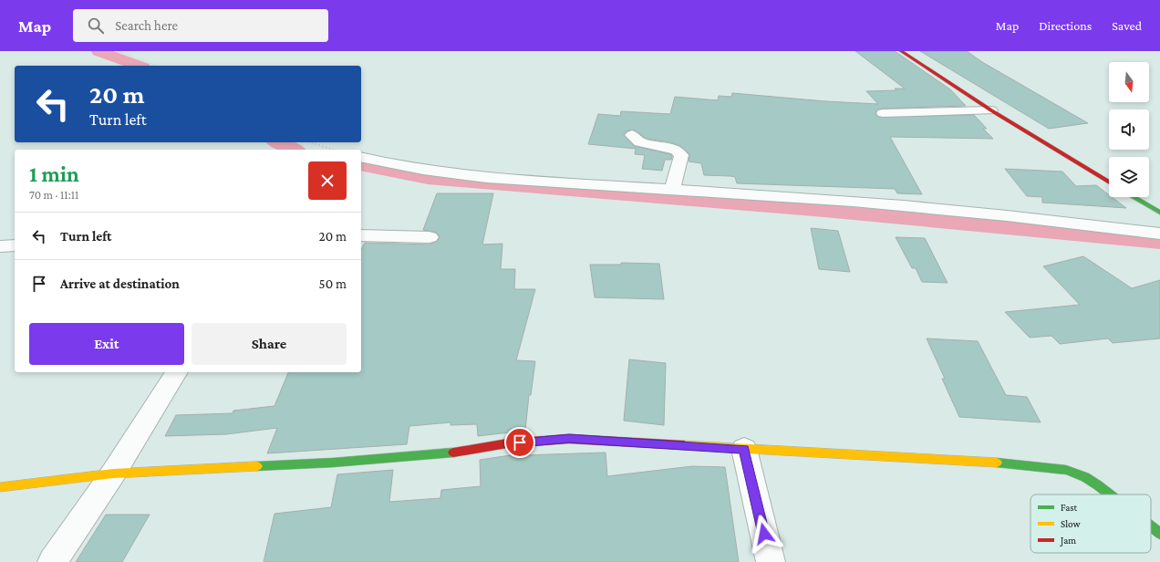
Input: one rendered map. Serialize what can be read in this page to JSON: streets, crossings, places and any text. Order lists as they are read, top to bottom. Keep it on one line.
{"legend":["Fast","Slow","Jam"],"north":"bottom","page":{"header":"Map","search":"Search here","nav":["Map","Directions","Saved"],"turn":["20 m","Turn left"],"heading":["1 min","70 m · 11:11"],"list":[{"name":"Turn left","value":"20 m"},{"name":"Arrive at destination","value":"50 m"}],"buttons":["Exit","Share"]}}
